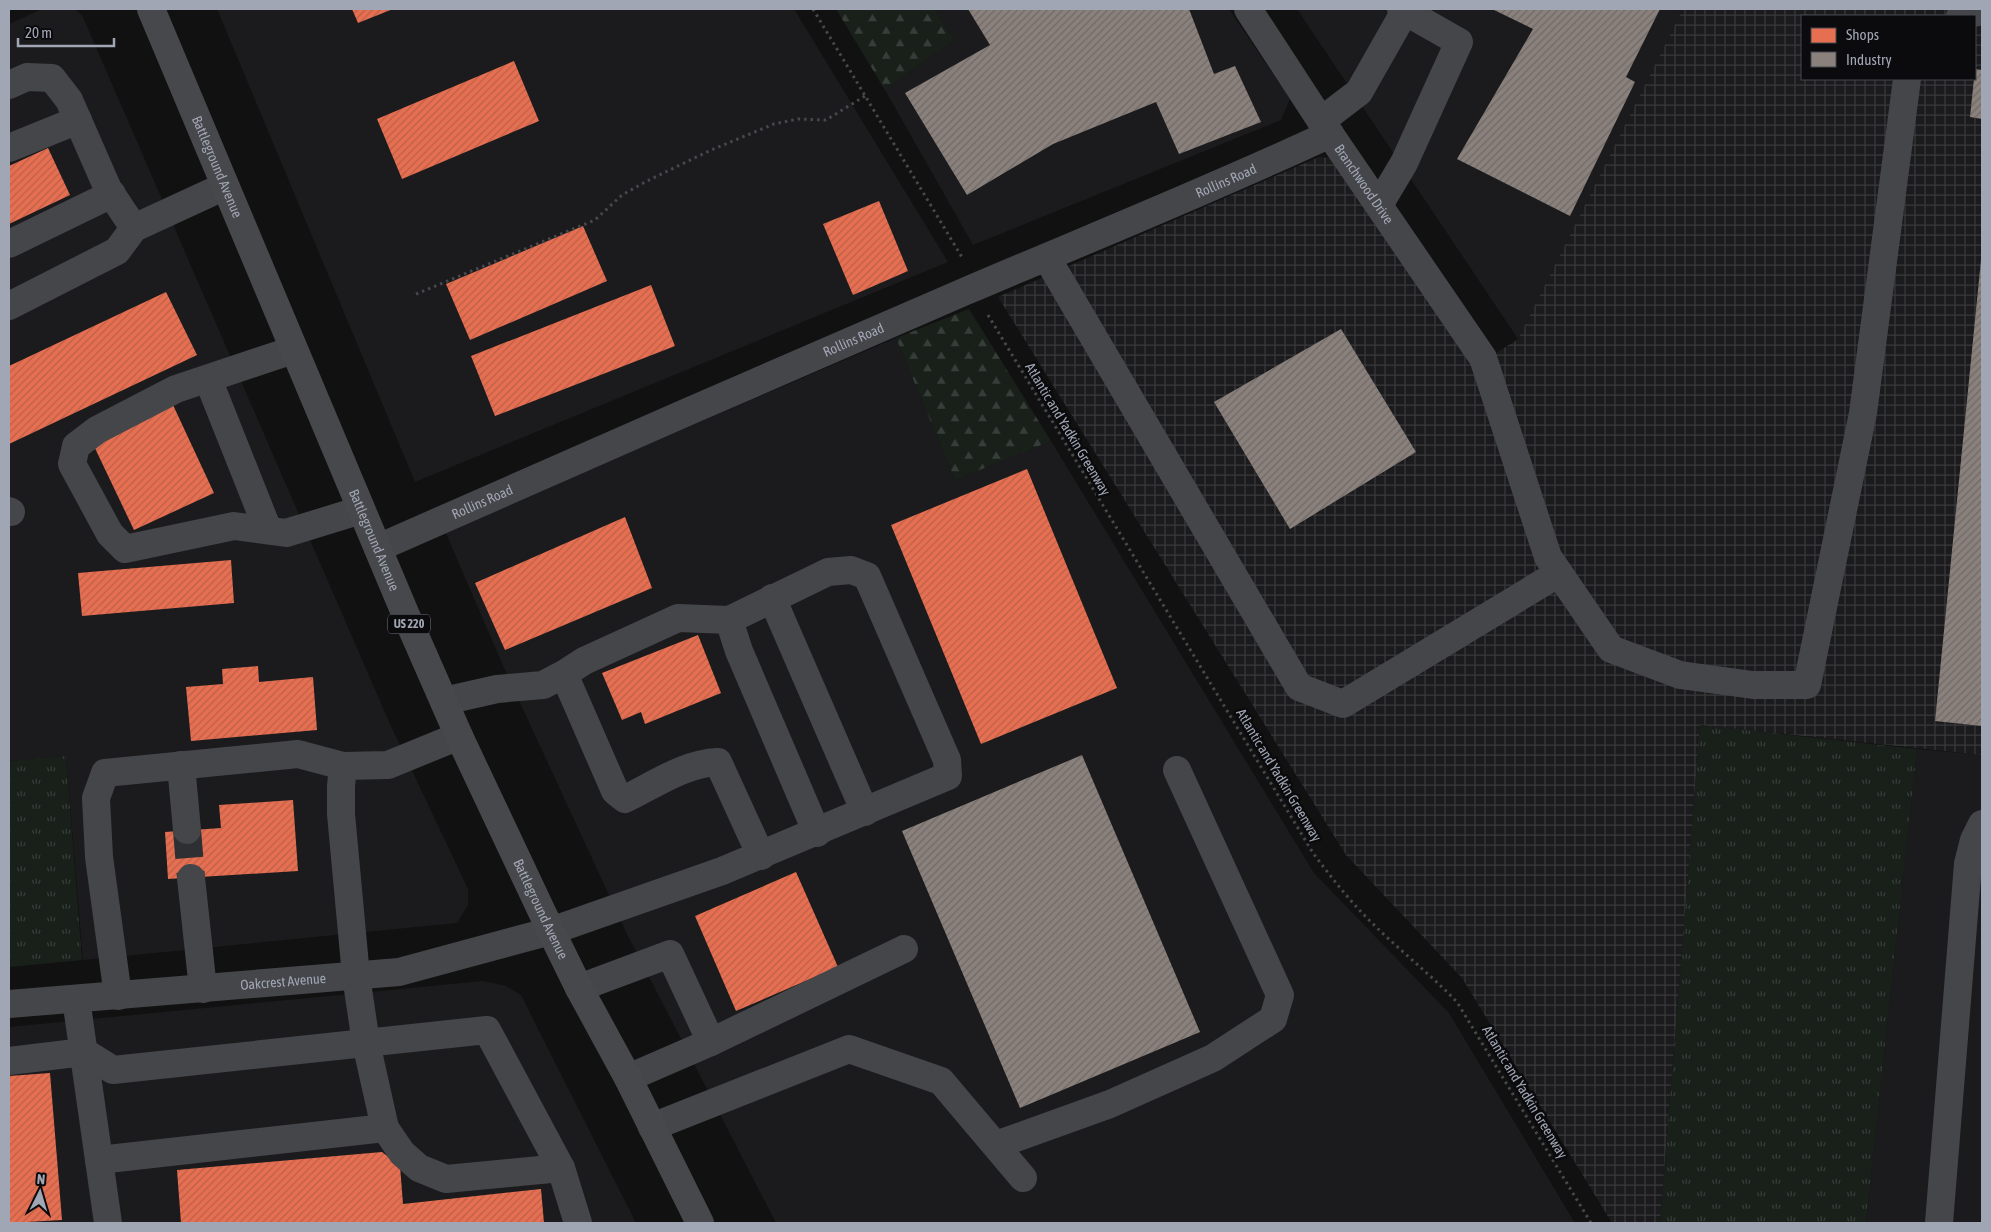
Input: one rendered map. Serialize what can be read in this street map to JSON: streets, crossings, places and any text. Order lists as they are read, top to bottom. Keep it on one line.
{"streets":{"main road":["Battleground Avenue","US 220"],"street":["Rollins Road","Branchwood Drive","Oakcrest Avenue"],"path":["Atlantic and Yadkin Greenway"]},"crossings":[["Battleground Avenue","Rollins Road"],["Battleground Avenue","Oakcrest Avenue"],["Rollins Road","Branchwood Drive"]],"legend":["Shops","Industry"],"scale_bar":"20 m","north":"top"}
